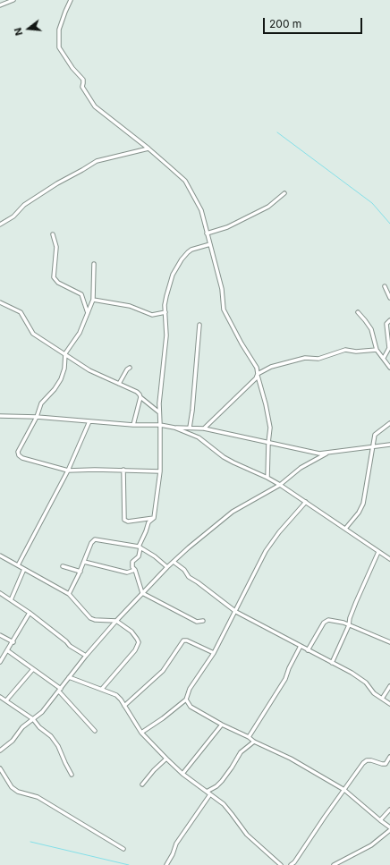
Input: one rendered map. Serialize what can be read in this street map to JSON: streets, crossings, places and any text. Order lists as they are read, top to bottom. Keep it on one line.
{"scale_bar":"200 m","north":"left"}
